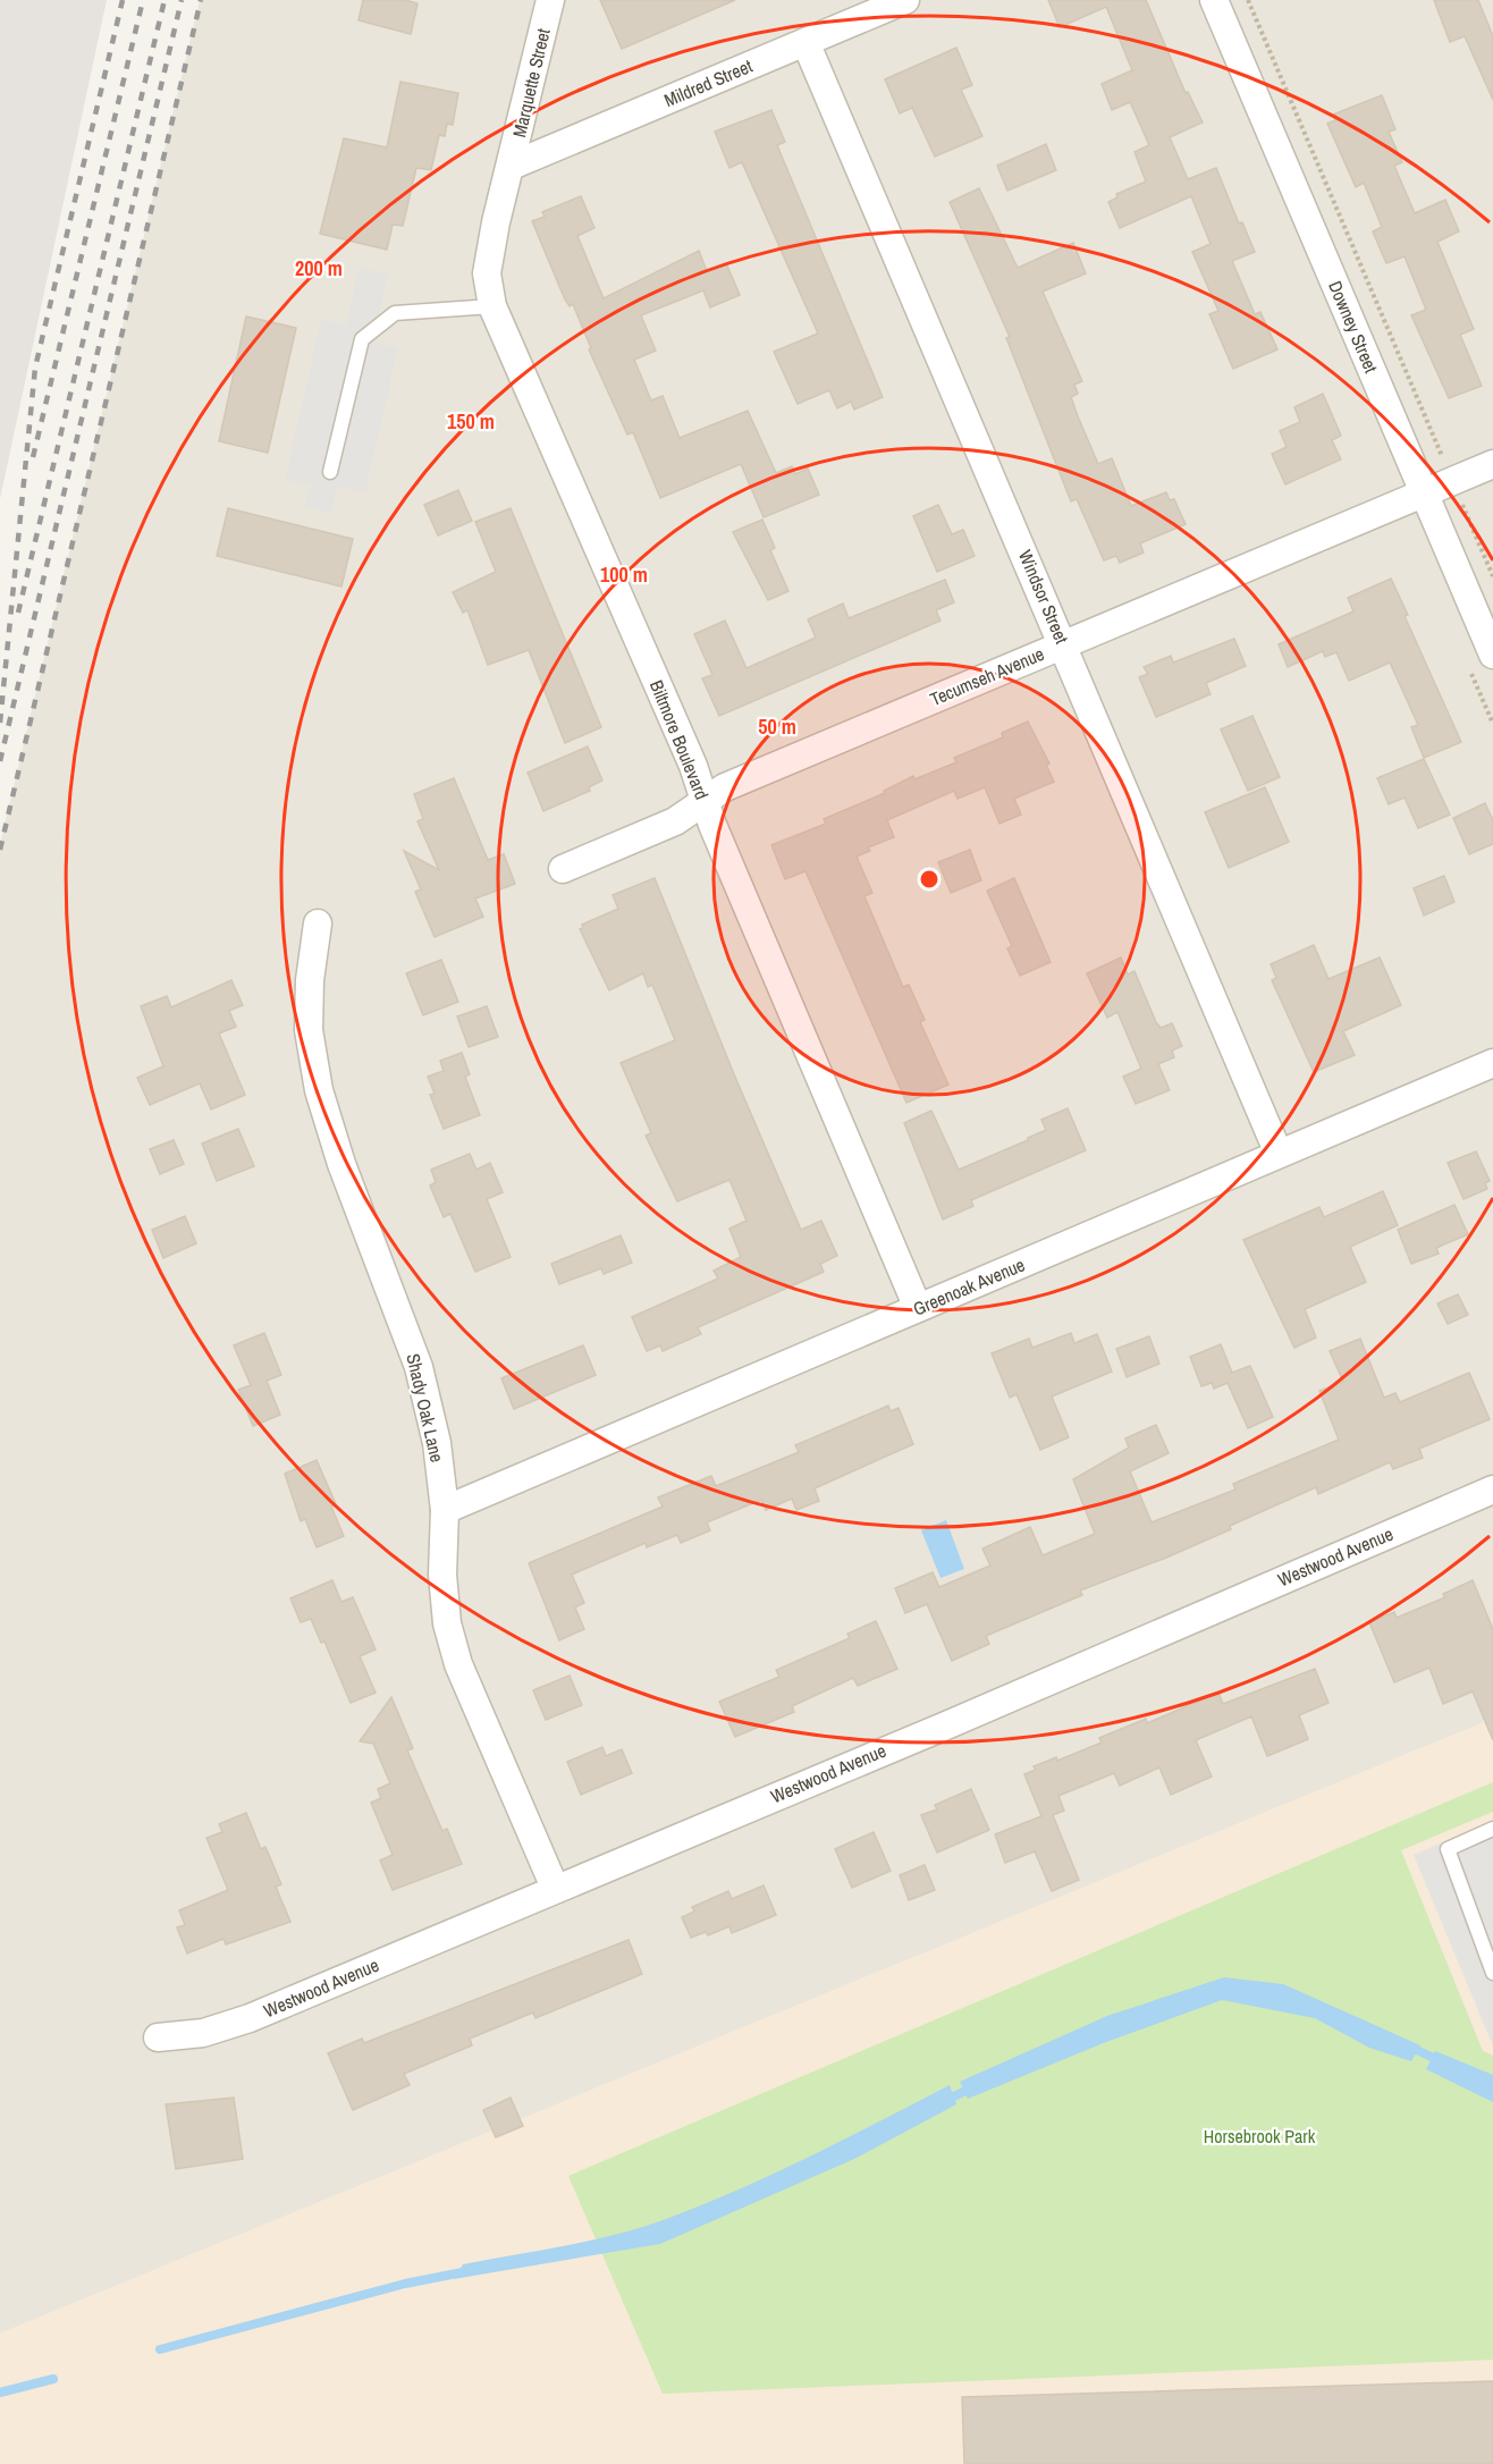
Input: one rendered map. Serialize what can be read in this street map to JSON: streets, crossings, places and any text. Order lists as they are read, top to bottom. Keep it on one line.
{"streets":{"street":["Marquette Street","Mildred Street","Downey Street","Windsor Street","Tecumseh Avenue","Biltmore Boulevard","Greenoak Avenue","Shady Oak Lane","Westwood Avenue"]},"crossings":[["Marquette Street","Mildred Street"],["Marquette Street","Biltmore Boulevard"],["Mildred Street","Windsor Street"],["Mildred Street","Biltmore Boulevard"],["Downey Street","Tecumseh Avenue"],["Windsor Street","Tecumseh Avenue"],["Windsor Street","Greenoak Avenue"],["Tecumseh Avenue","Biltmore Boulevard"],["Biltmore Boulevard","Greenoak Avenue"],["Greenoak Avenue","Shady Oak Lane"],["Shady Oak Lane","Westwood Avenue"]],"parks":["Horsebrook Park"],"rings":["200 m","150 m","100 m","50 m"]}
